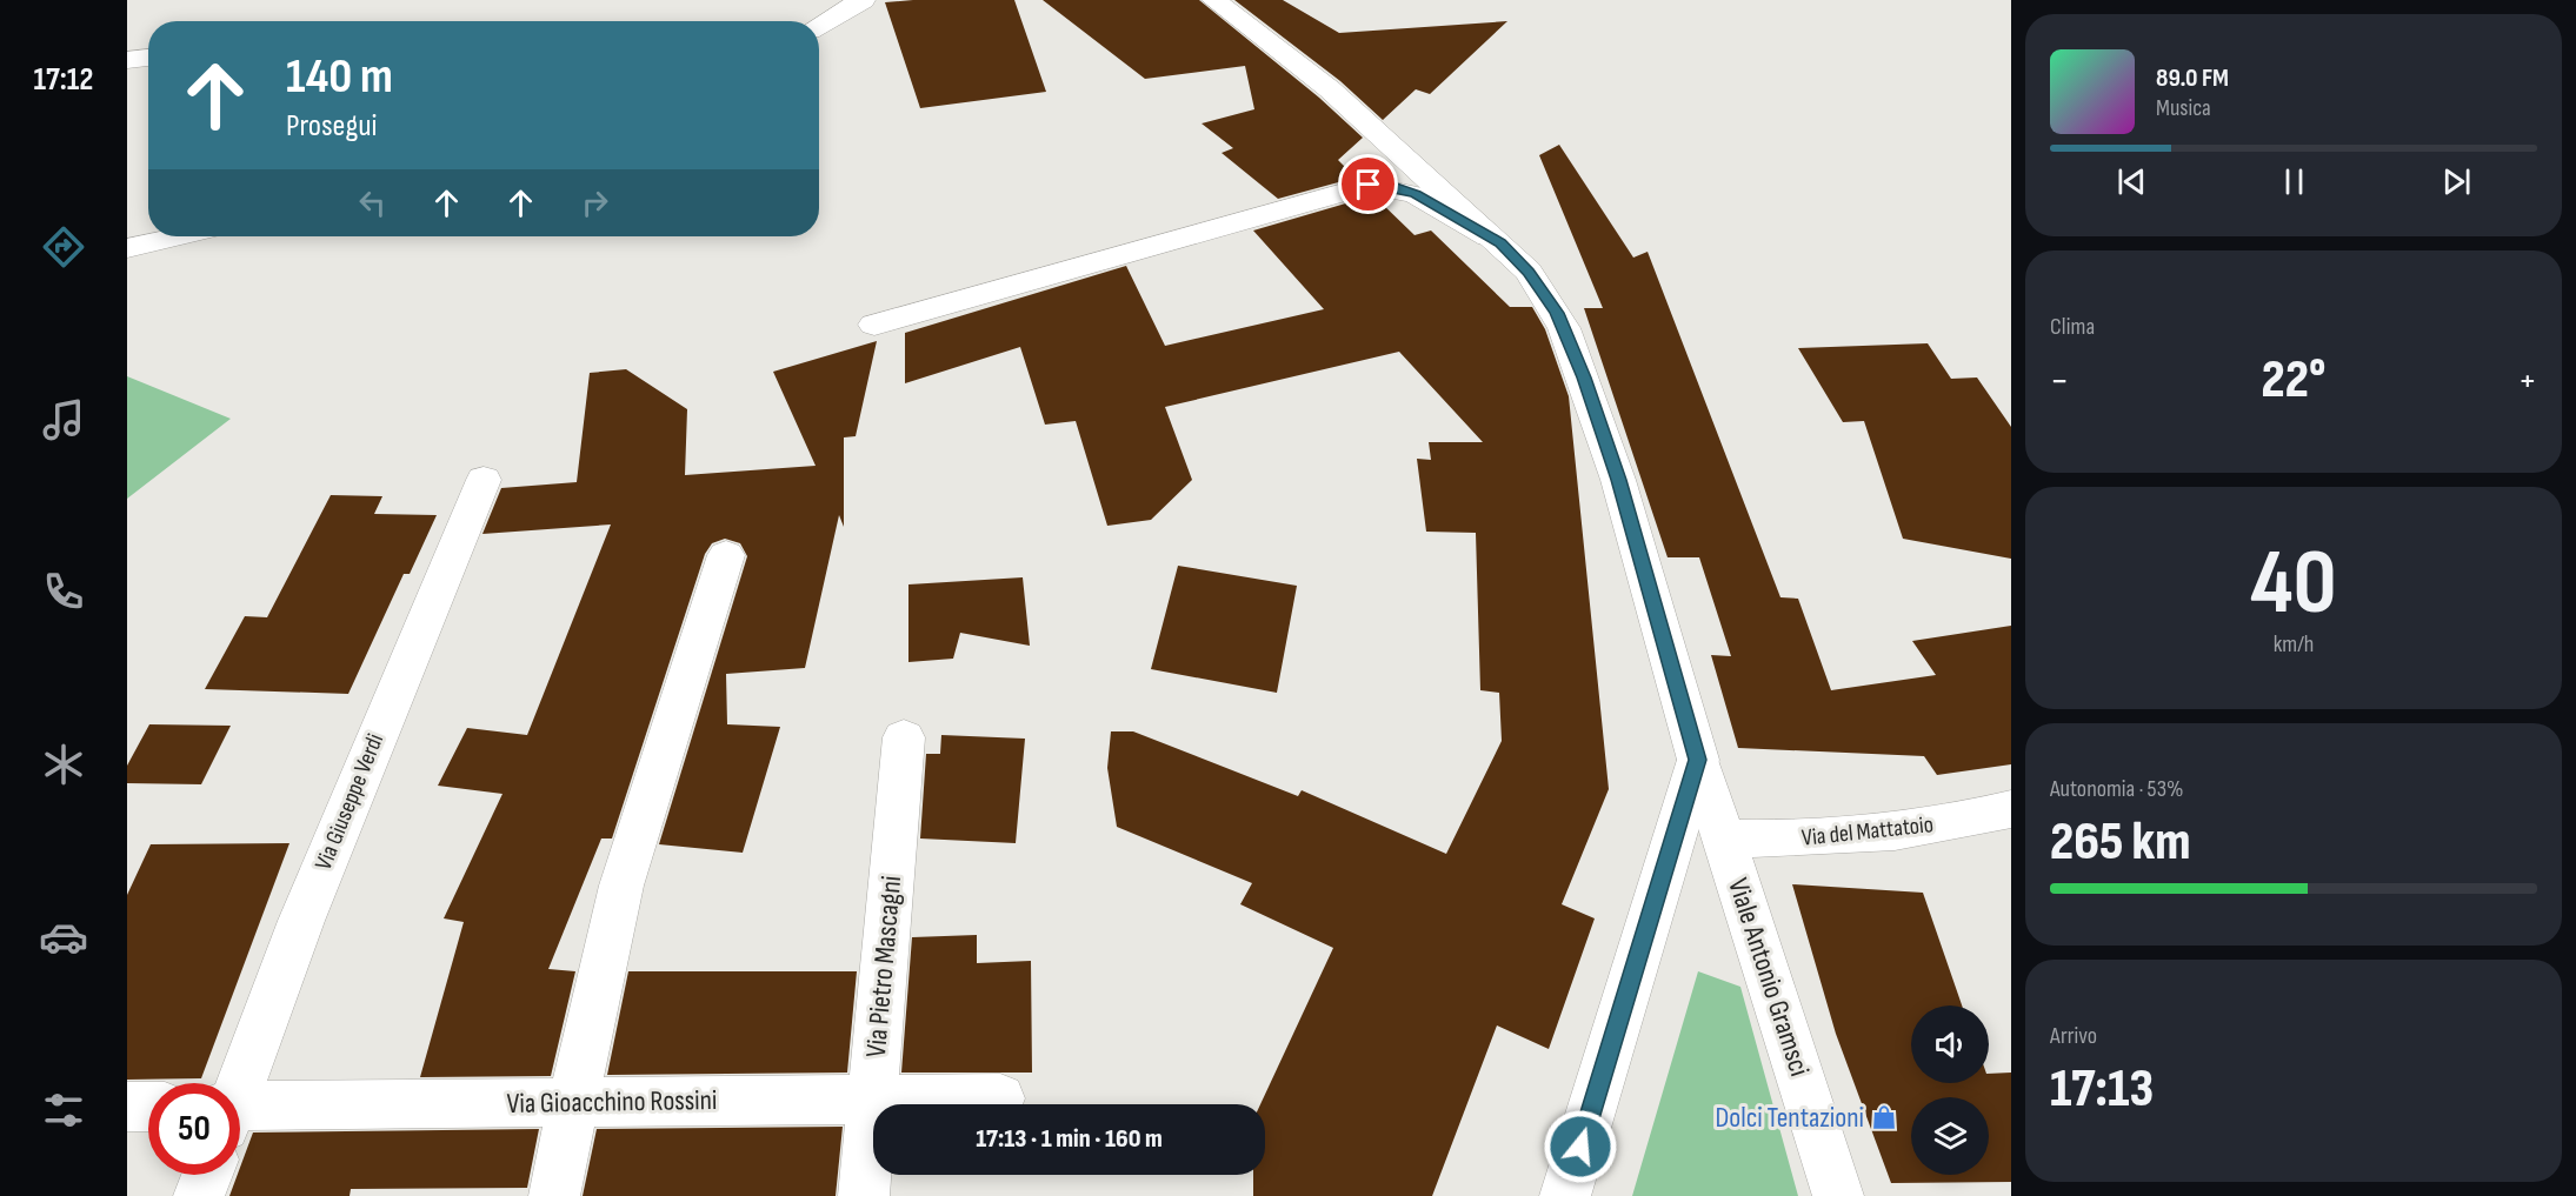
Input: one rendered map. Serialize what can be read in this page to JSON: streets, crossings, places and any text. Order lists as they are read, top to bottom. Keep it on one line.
{"streets":{"street":["Via Giuseppe Verdi","Via del Mattatoio","Via Pietro Mascagni","Viale Antonio Gramsci","Via Gioacchino Rossini"]},"crossings":[["Via del Mattatoio","Viale Antonio Gramsci"],["Via Pietro Mascagni","Via Gioacchino Rossini"]],"places":{"shop":["Dolci Tentazioni"]},"page":{"tabs":"17:12","turn":["140 m","Prosegui"],"song":["89.0 FM","Musica"],"tile":["Clima",["40","km/h"],["Autonomia · 53%","265 km"],["Arrivo","17:13"]],"heat":["−","22°","+"],"limit":"50","trip":"17:13 · 1 min · 160 m"}}
